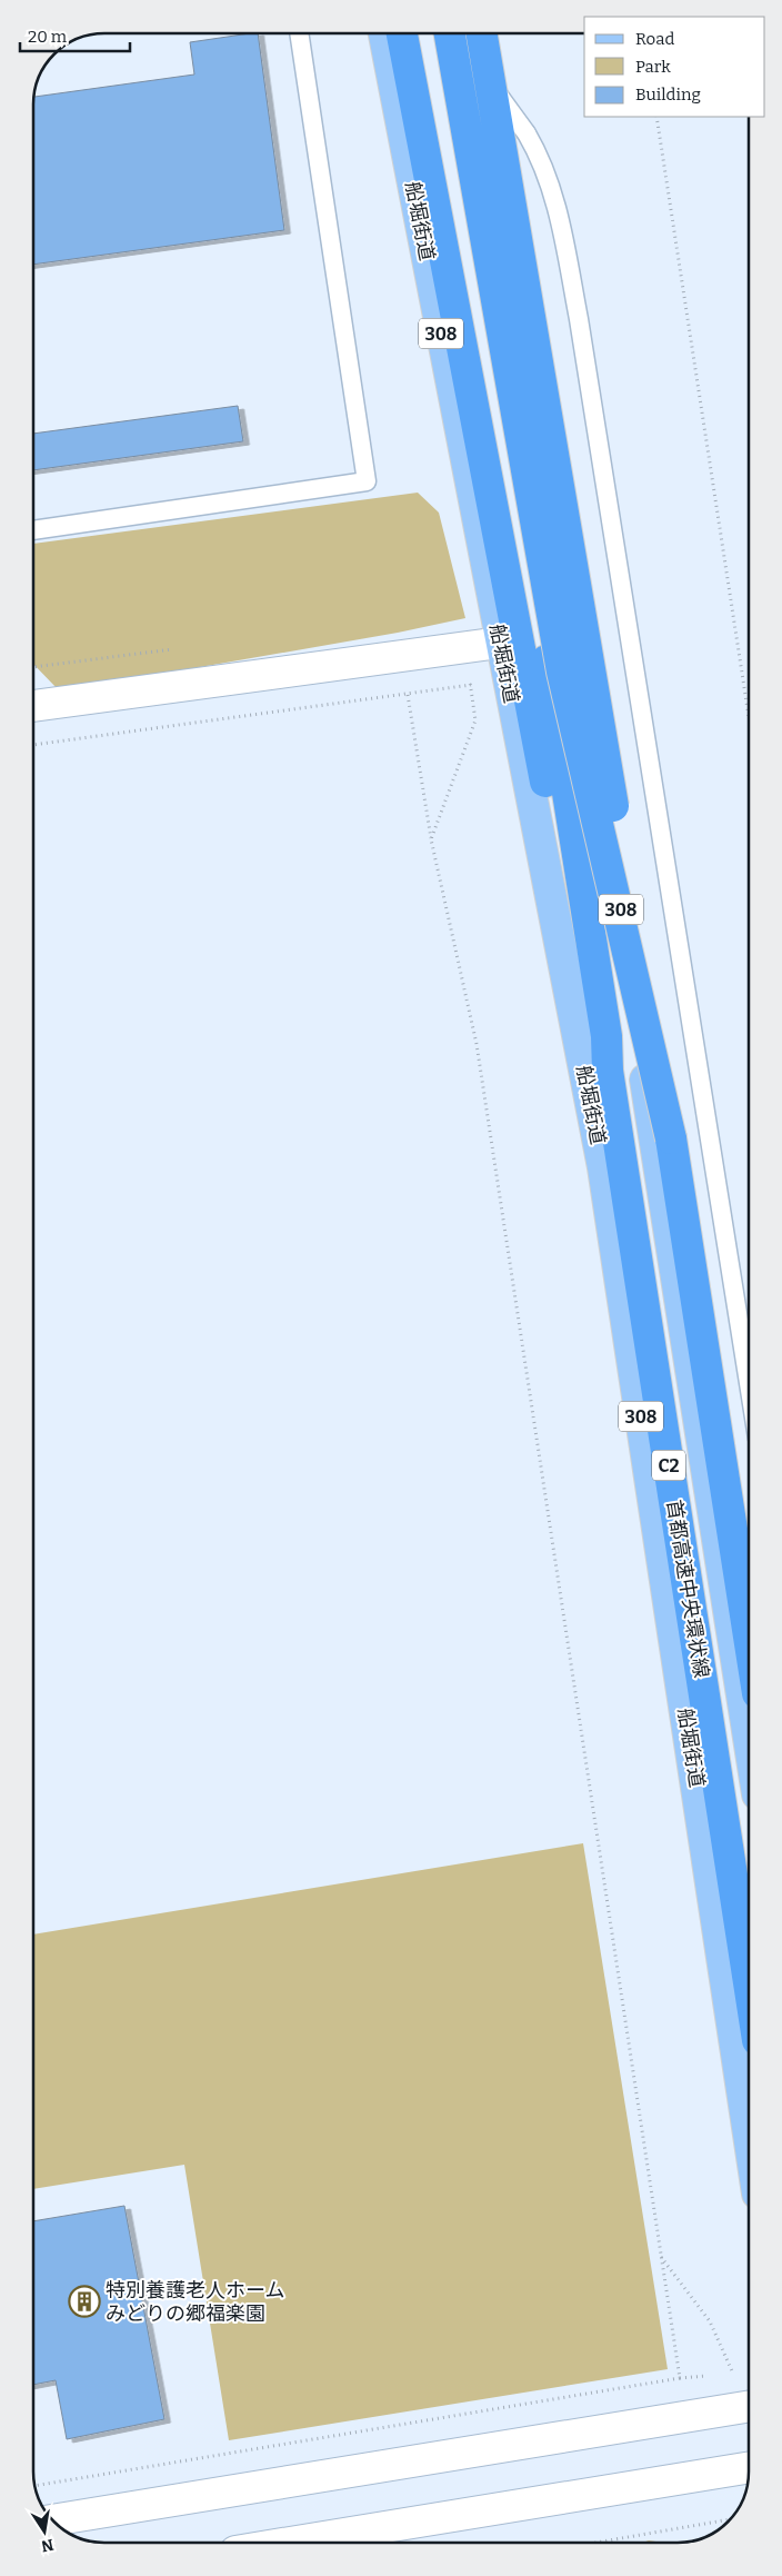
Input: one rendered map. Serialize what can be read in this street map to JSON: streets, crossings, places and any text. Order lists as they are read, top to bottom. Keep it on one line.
{"streets":{"highway":["C2","首都高速中央環状線"],"main road":["船堀街道","308"]},"places":{"building":["特別養護老人ホーム みどりの郷福楽園"]},"legend":["Road","Park","Building"],"scale_bar":"20 m","north":"bottom"}
